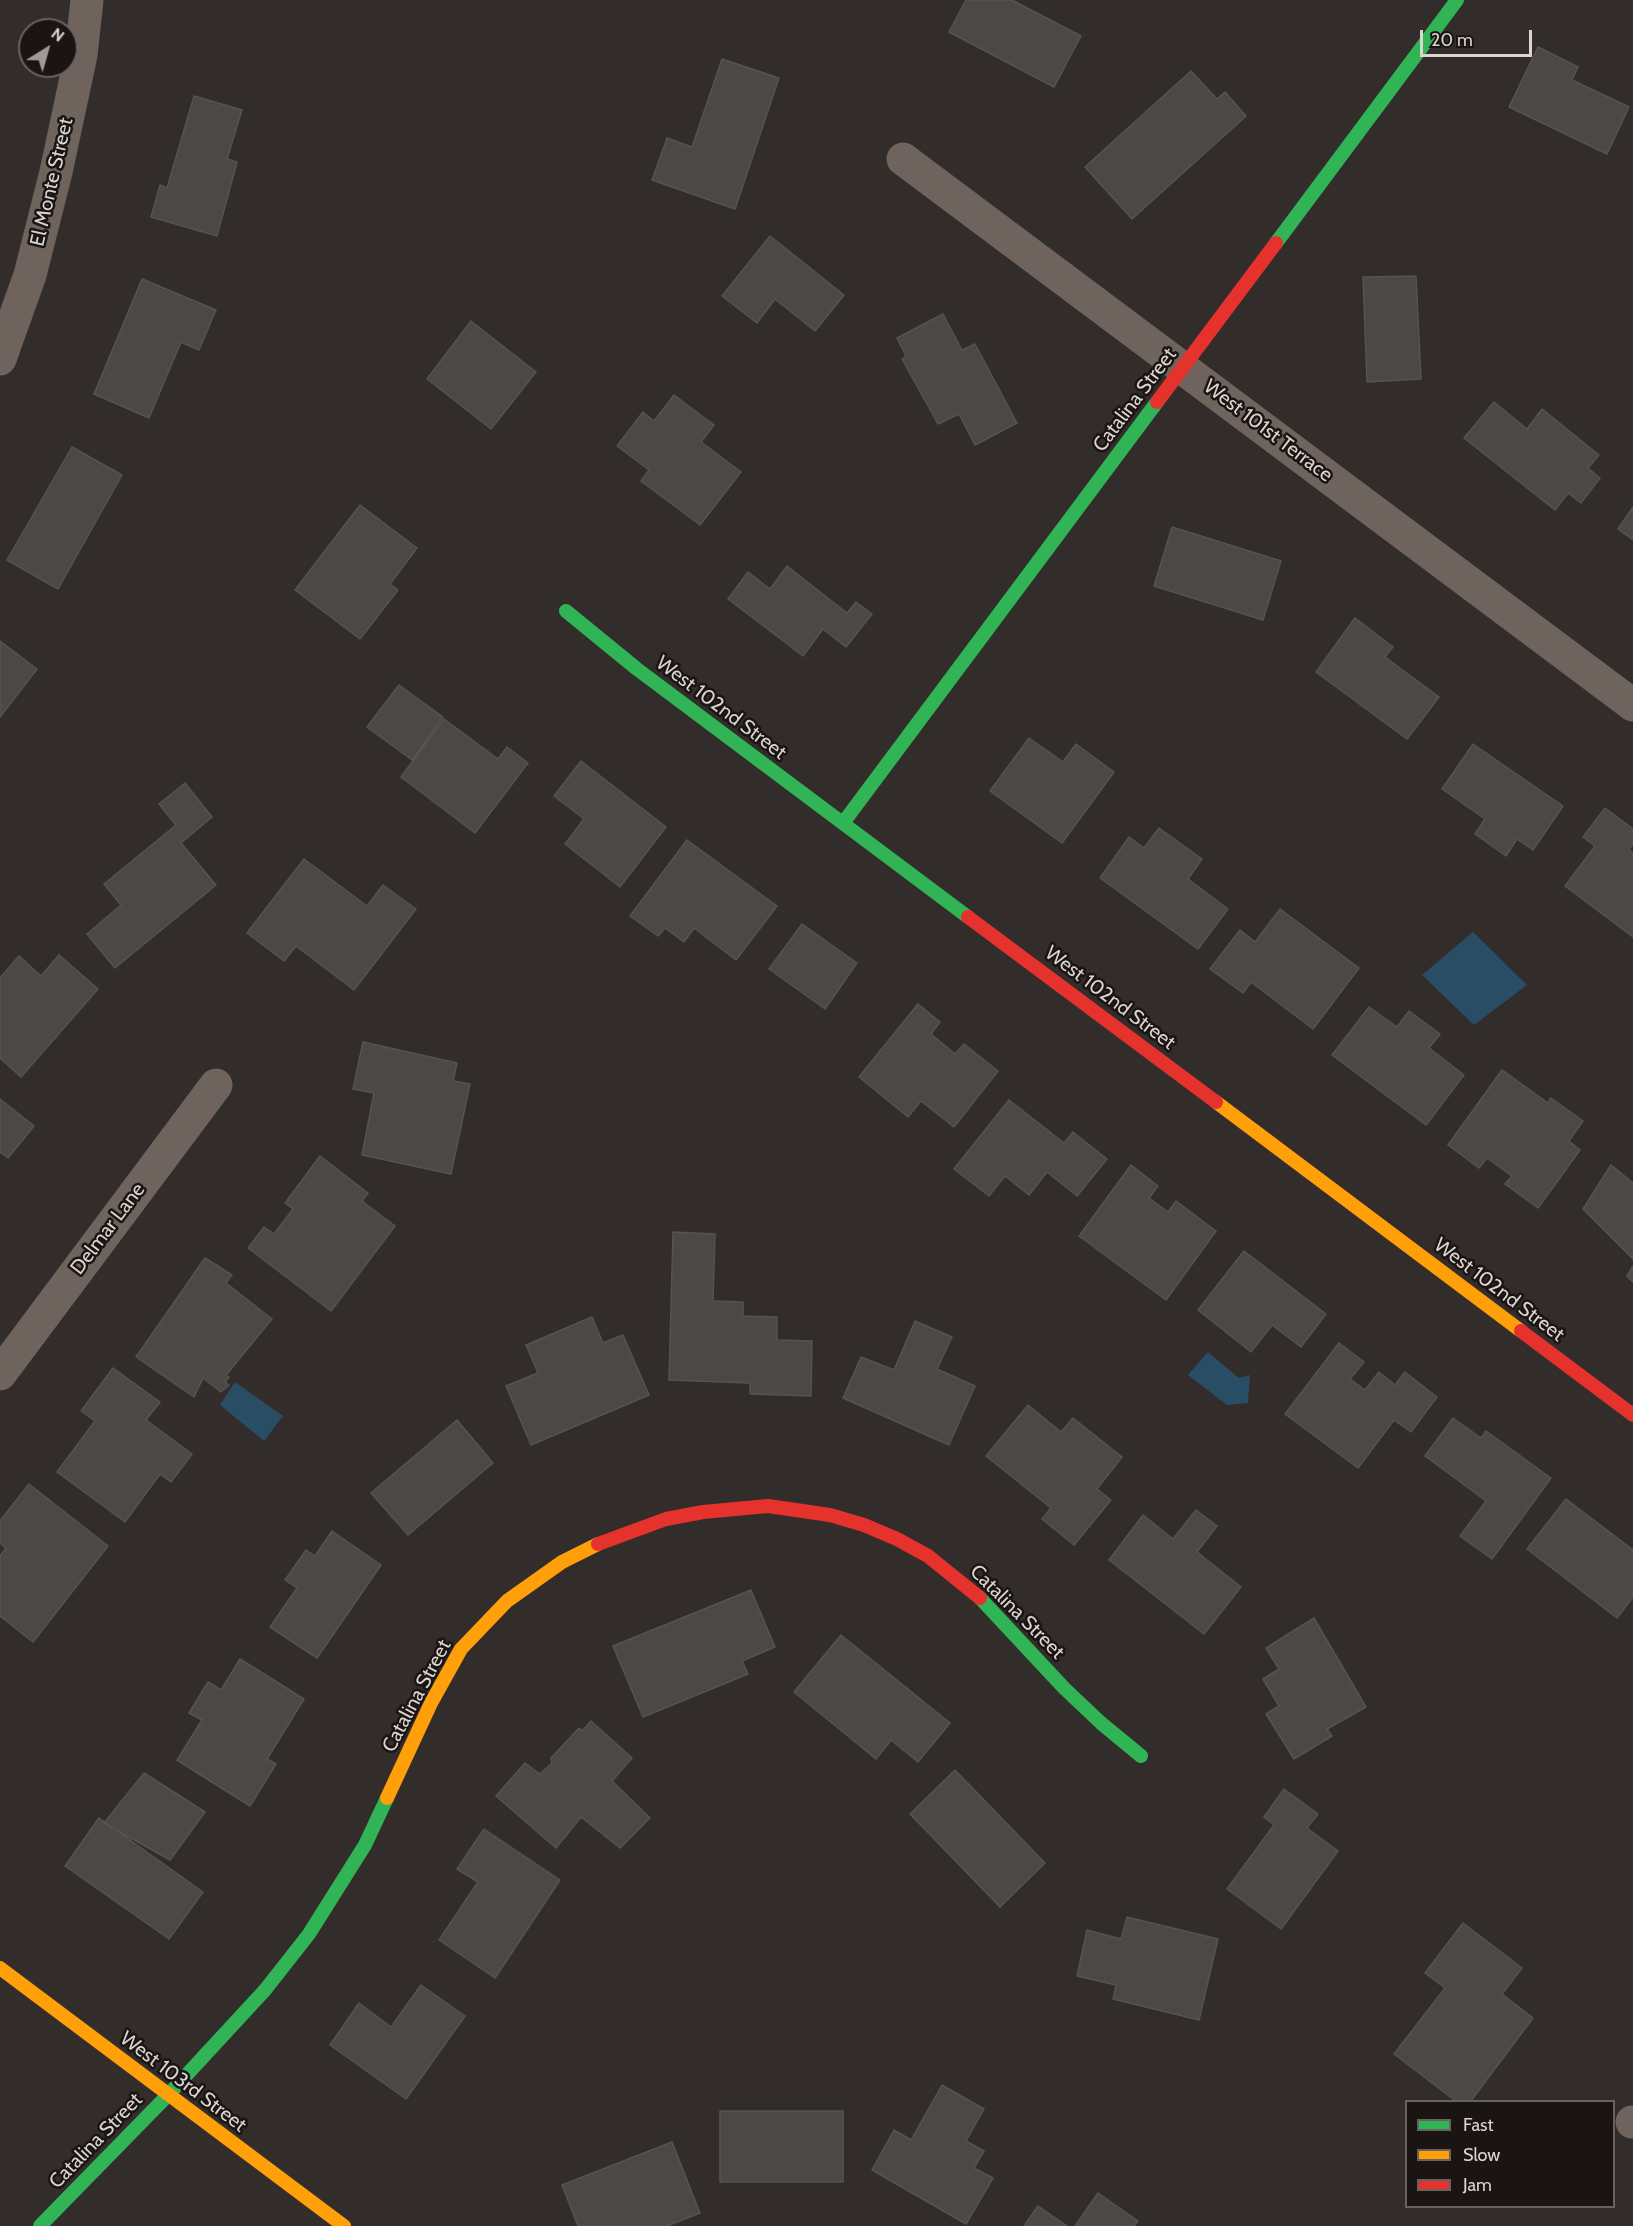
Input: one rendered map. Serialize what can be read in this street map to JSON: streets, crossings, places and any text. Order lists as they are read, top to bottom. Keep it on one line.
{"streets":{"street":["El Monte Street","Catalina Street","West 101st Terrace","West 102nd Street","Delmar Lane","West 103rd Street"]},"crossings":[["Catalina Street","West 101st Terrace"],["Catalina Street","West 102nd Street"],["Catalina Street","West 103rd Street"]],"legend":["Fast","Slow","Jam"],"scale_bar":"20 m","north":"top right"}
